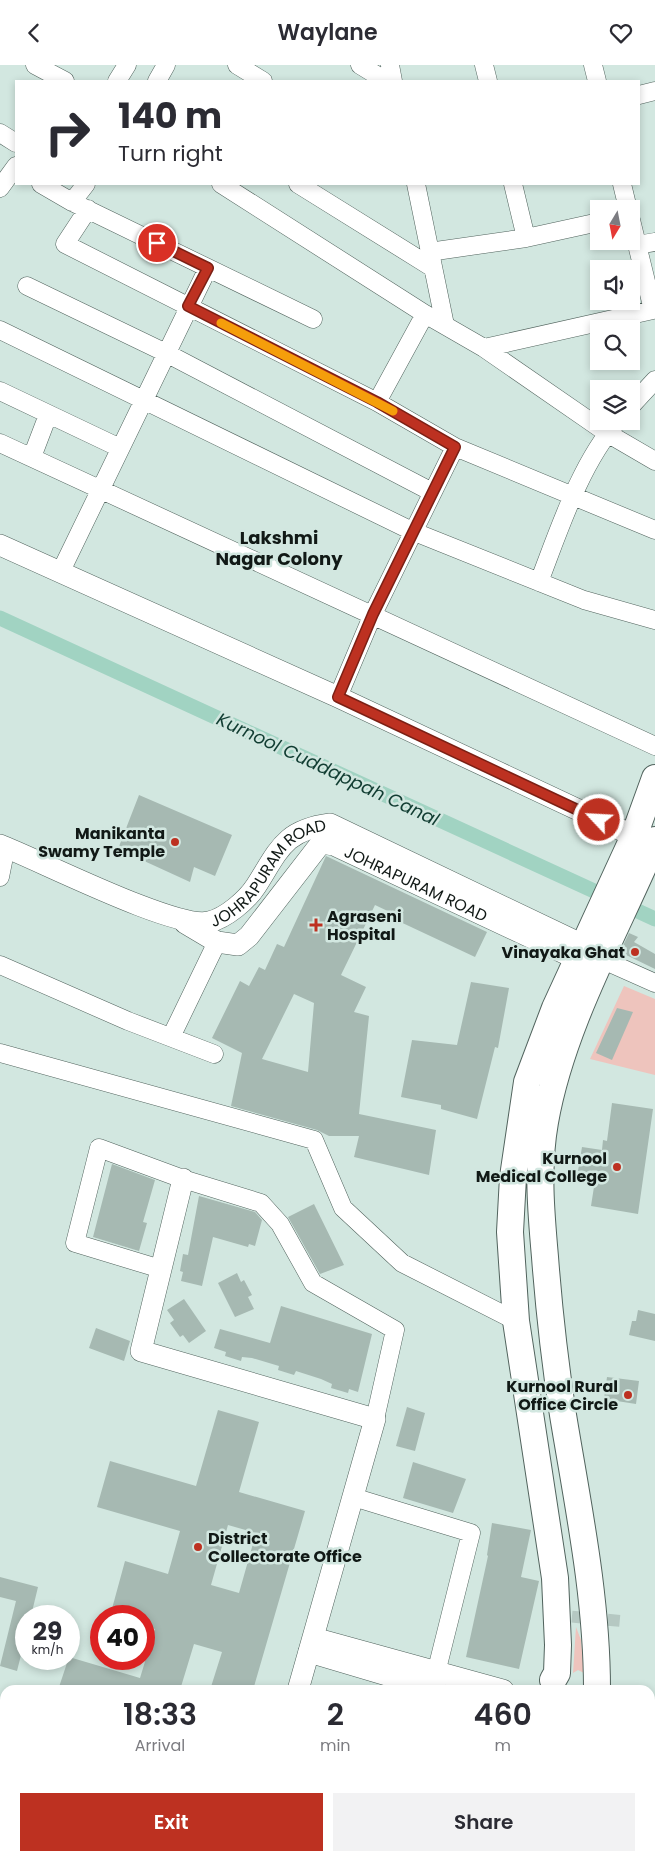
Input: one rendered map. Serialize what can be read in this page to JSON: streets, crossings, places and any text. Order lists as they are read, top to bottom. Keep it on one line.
{"streets":{"street":["JOHRAPURAM ROAD"]},"districts":["Lakshmi Nagar Colony"],"water":["Kurnool Cuddappah Canal"],"places":{"other":["Manikanta Swamy Temple","Vinayaka Ghat","Kurnool Medical College","Kurnool Rural Office Circle","District Collectorate Office"],"health":["Agraseni Hospital"]},"north":"bottom","page":{"header":"Waylane","turn":["140 m","Turn right"],"speed":"29 km/h","limit":"40","eta":["18:33","Arrival","2","min","460","m"],"buttons":["Exit","Share"]}}
